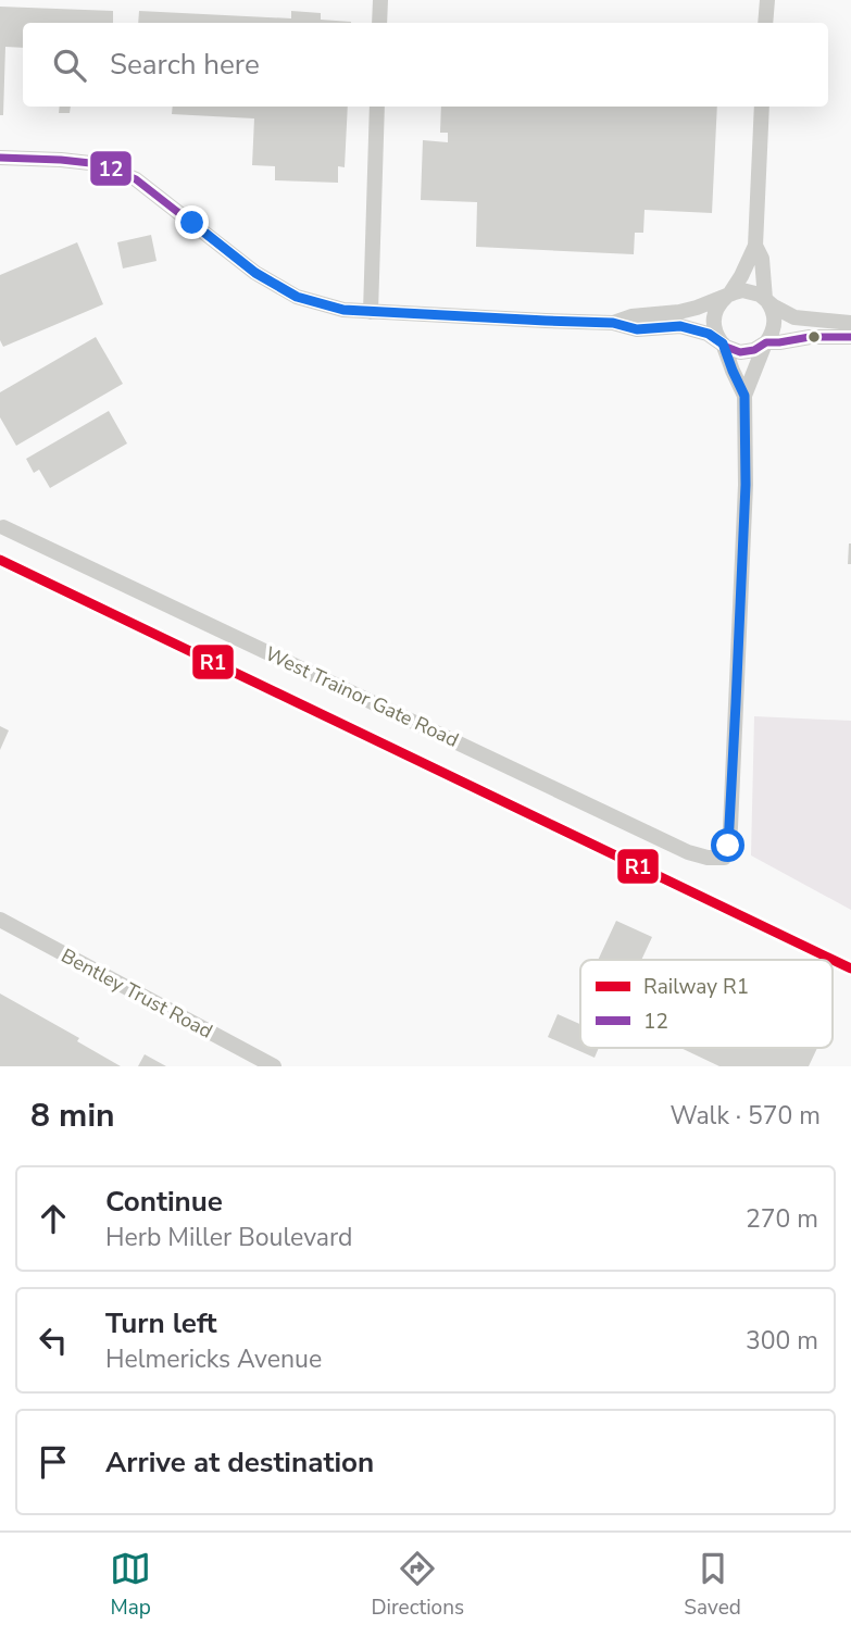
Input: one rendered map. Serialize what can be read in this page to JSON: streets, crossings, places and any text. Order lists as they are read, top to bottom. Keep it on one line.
{"streets":{"street":["West Trainor Gate Road","Bentley Trust Road"]},"lines":["transit line 12","rail line R1"],"legend":["Railway R1","12"],"page":{"search":"Search here","heading":["8 min","Walk · 570 m"],"list":[["Continue","Herb Miller Boulevard","270 m"],["Turn left","Helmericks Avenue","300 m"],"Arrive at destination"],"nav":["Map","Directions","Saved"]}}
